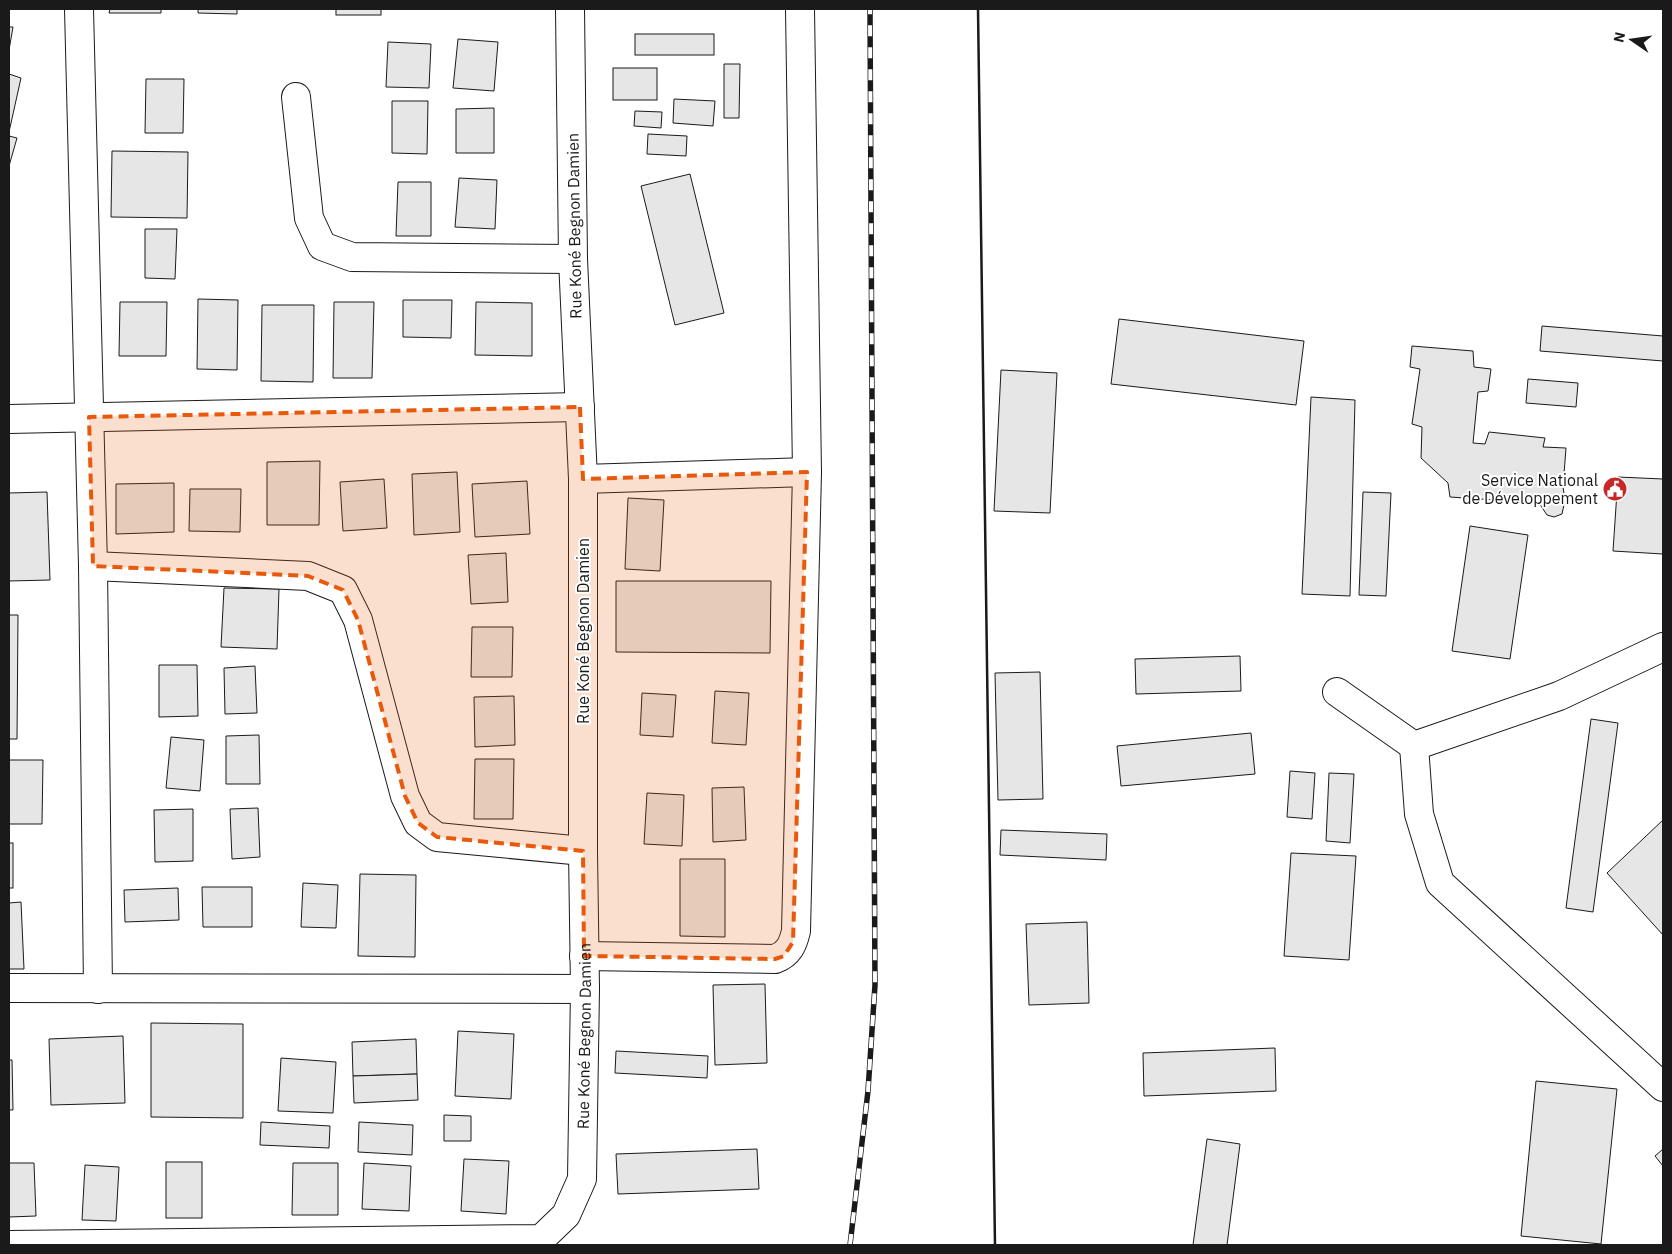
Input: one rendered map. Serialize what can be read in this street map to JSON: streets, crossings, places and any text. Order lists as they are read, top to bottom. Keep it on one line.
{"streets":{"street":["Rue Koné Begnon Damien"]},"places":{"public building":["Service National de Développement"]},"north":"left"}
